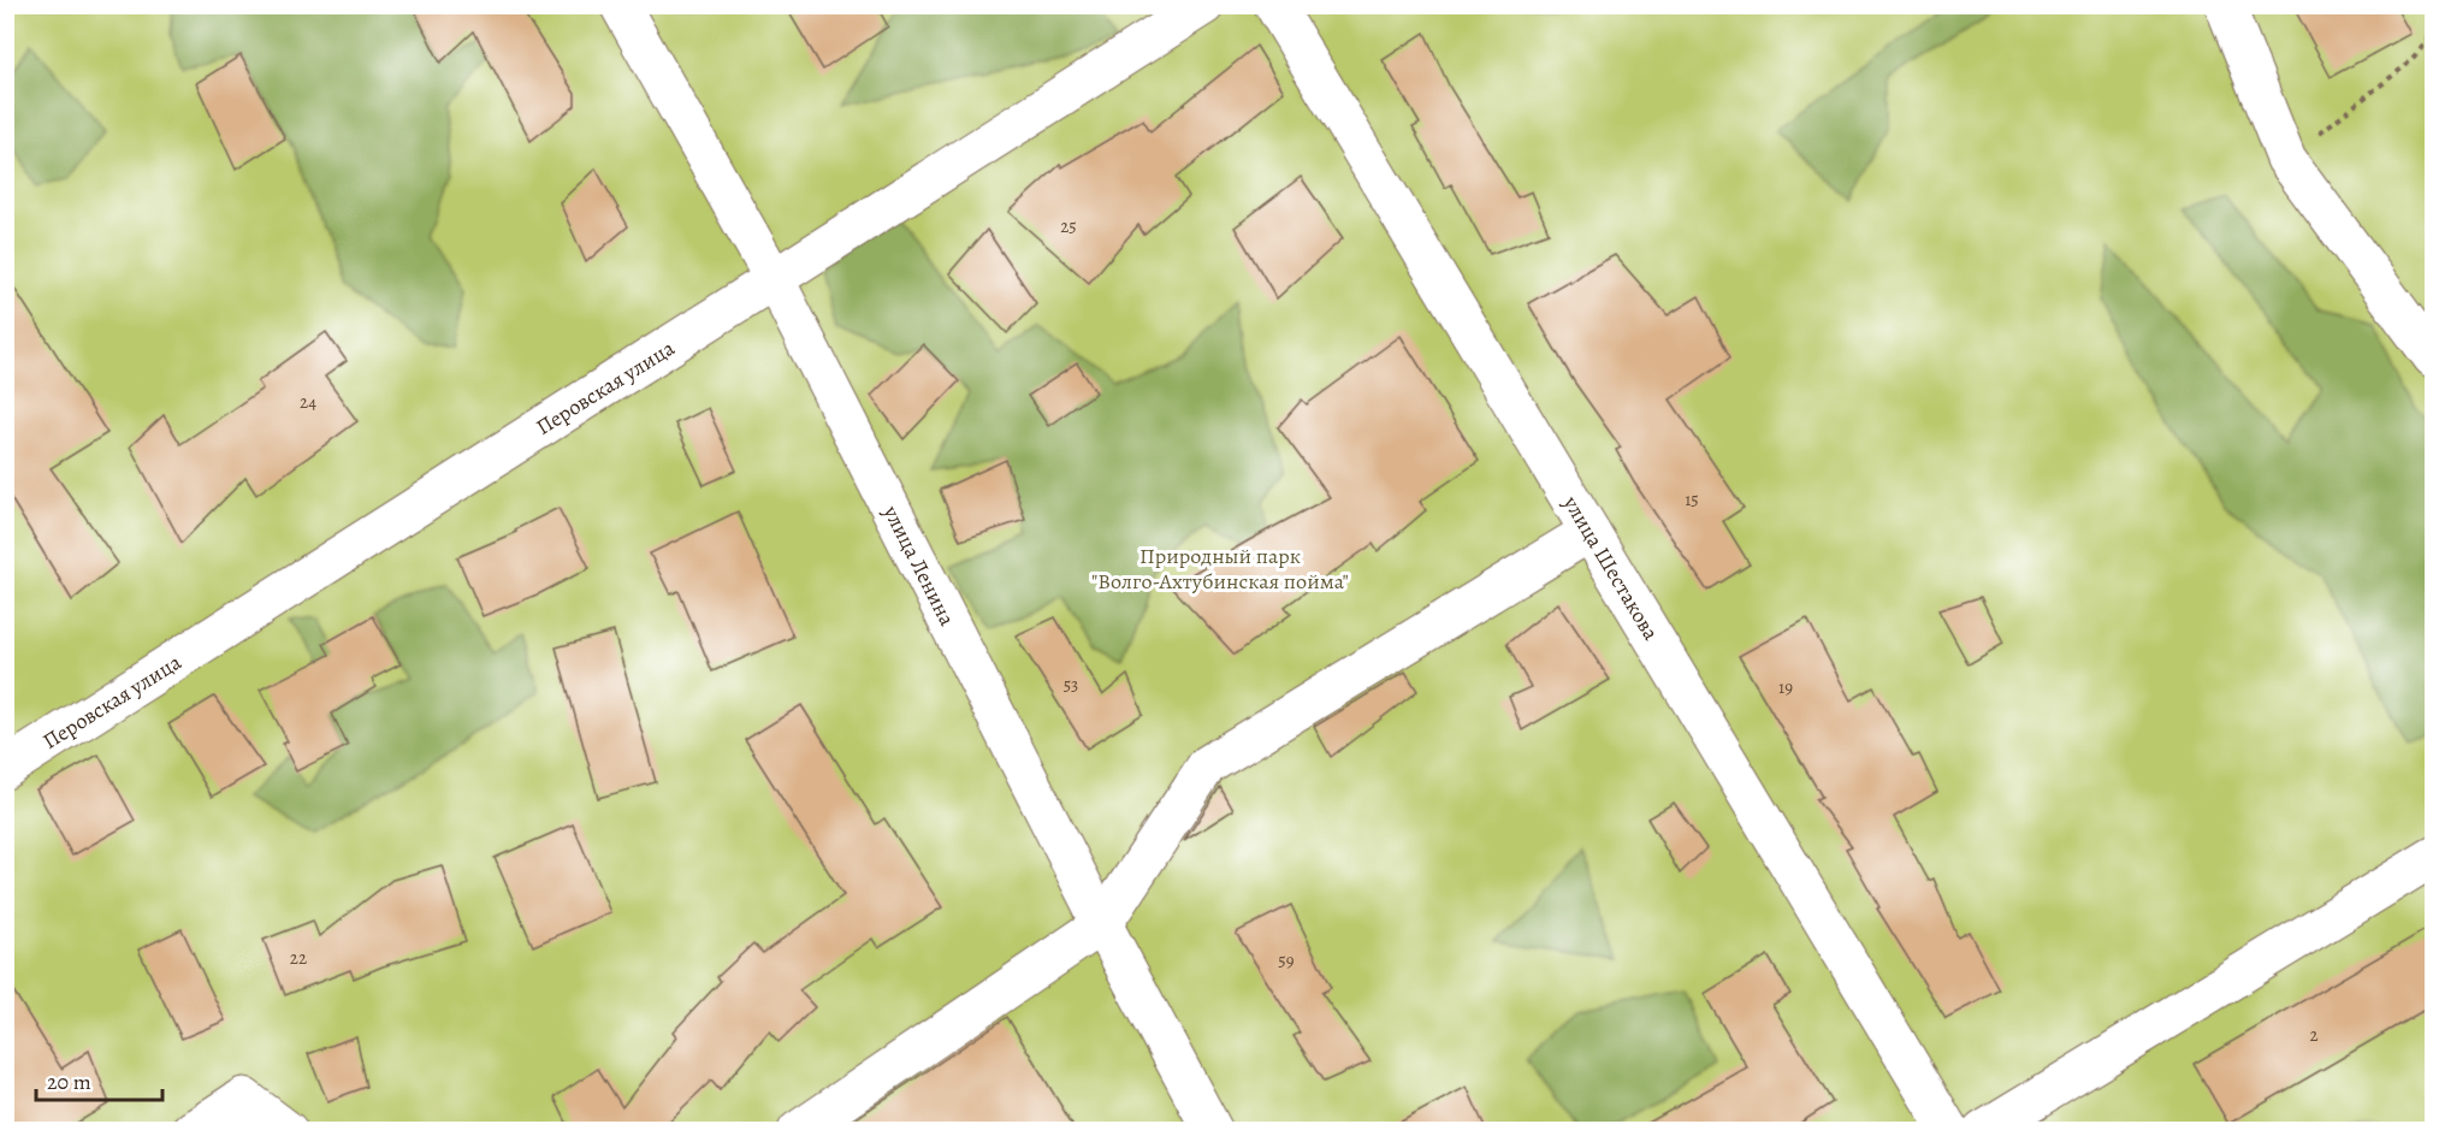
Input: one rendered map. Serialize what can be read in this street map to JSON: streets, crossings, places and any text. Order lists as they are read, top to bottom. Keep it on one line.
{"streets":{"street":["Перовская улица","улица Ленина","улица Шестакова"]},"crossings":[["Перовская улица","улица Ленина"]],"parks":["Природный парк \"Волго-Ахтубинская пойма\""],"house_numbers":["25","24","15","53","19","22","59","2"],"scale_bar":"20 m"}
